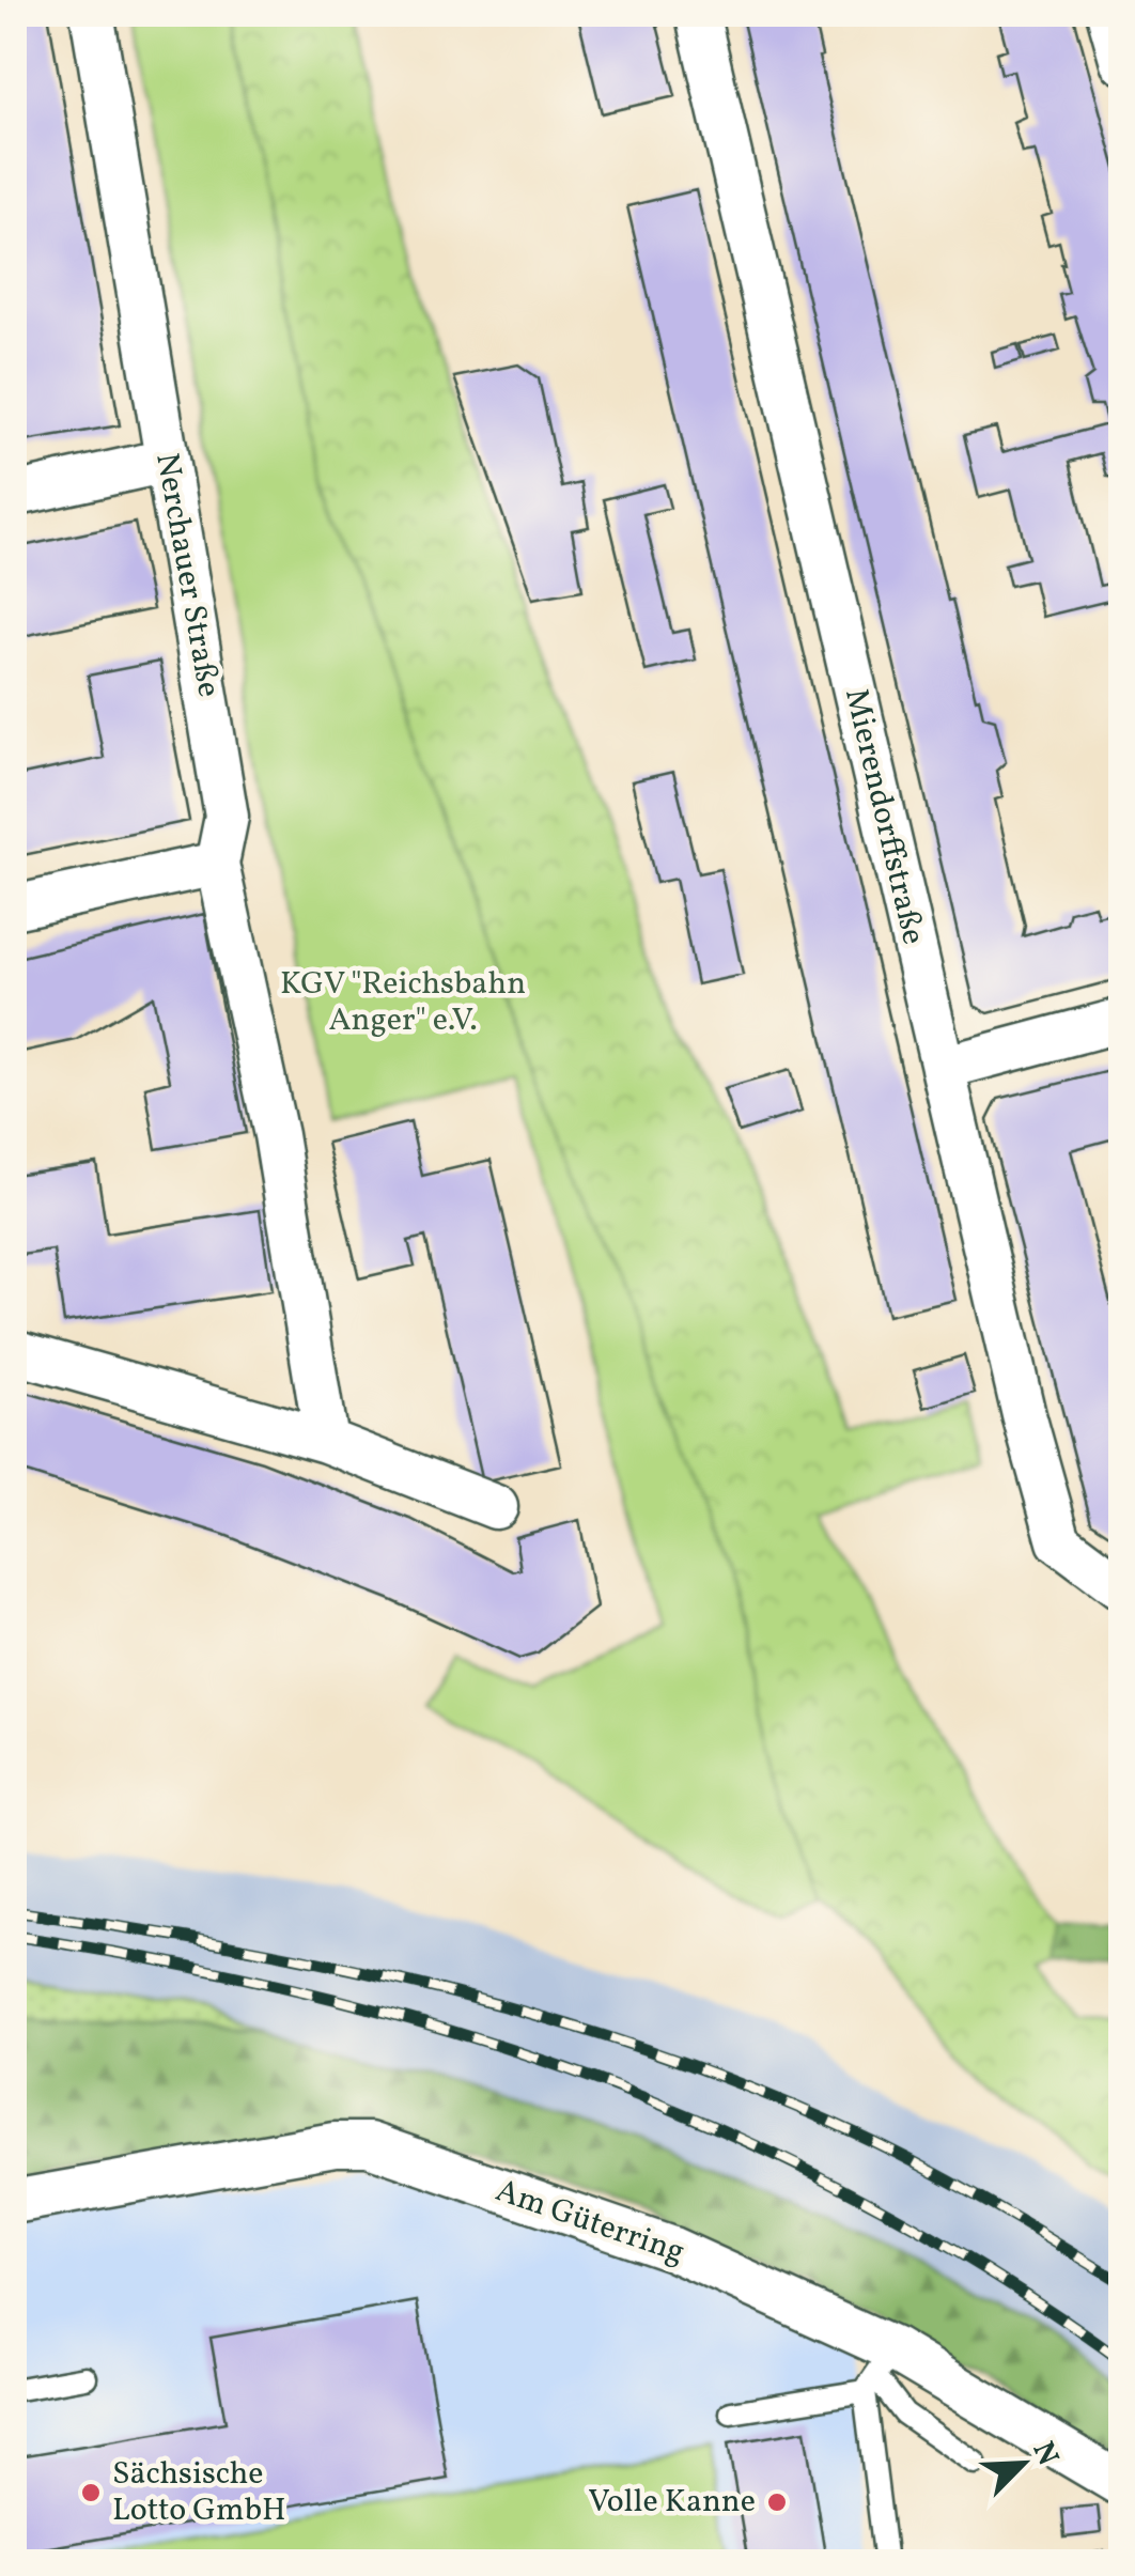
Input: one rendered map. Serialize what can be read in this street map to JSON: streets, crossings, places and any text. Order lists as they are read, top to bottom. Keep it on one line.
{"streets":{"street":["Nerchauer Straße","Mierendorffstraße","Am Güterring"]},"parks":["KGV \"Reichsbahn Anger\" e.V."],"places":["Sächsische Lotto GmbH","Volle Kanne"],"north":"top right"}
